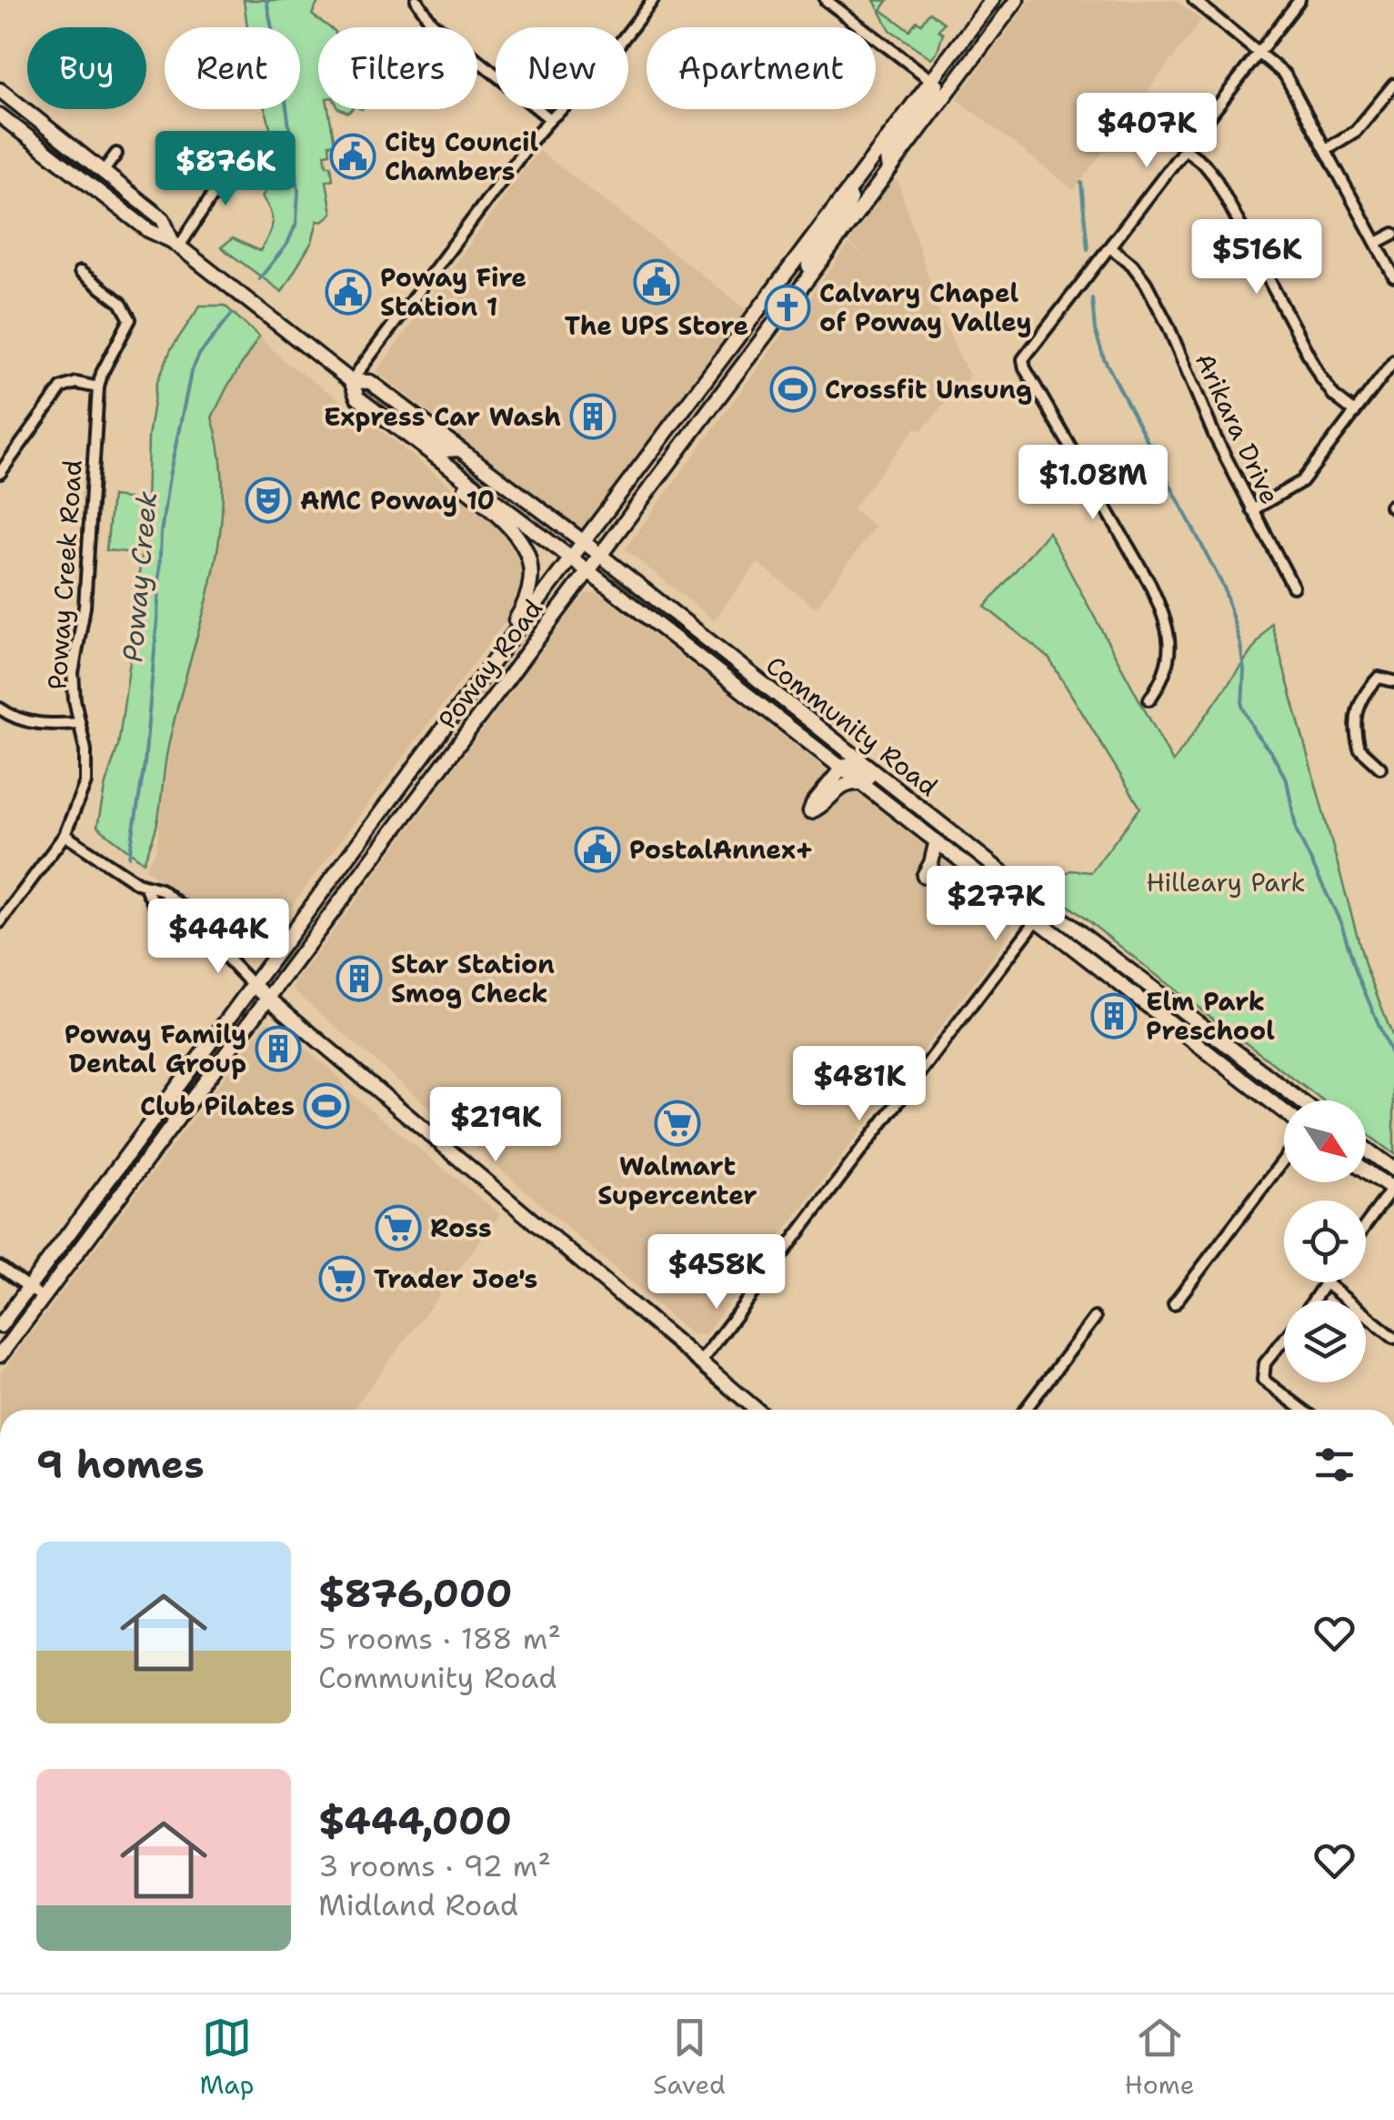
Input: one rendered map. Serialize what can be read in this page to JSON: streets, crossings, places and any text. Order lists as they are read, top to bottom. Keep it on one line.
{"streets":{"main road":["Poway Road","Community Road"],"street":["Arikara Drive","Poway Creek Road"]},"crossings":[["Poway Road","Community Road"]],"water":["Poway Creek"],"parks":["Hilleary Park"],"places":{"public building":["City Council Chambers","The UPS Store","Poway Fire Station 1","PostalAnnex+"],"church":["Calvary Chapel of Poway Valley"],"sports":["Crossfit Unsung","Club Pilates"],"building":["Express Car Wash","Star Station Smog Check","Elm Park Preschool","Poway Family Dental Group"],"theatre":["AMC Poway 10"],"supermarket":["Walmart Supercenter","Ross","Trader Joe's"]},"north":"bottom right","page":{"chip":["Buy","Rent","Filters","New","Apartment"],"price":["$407K","$876K","$516K","$1.08M","$277K","$444K","$481K","$219K","$458K"],"heading":"9 homes","list":[{"name":"$876,000","note":"5 rooms · 188 m² · Community Road"},{"name":"$444,000","note":"3 rooms · 92 m² · Midland Road"}],"tabs":["Map","Saved","Home"]}}
